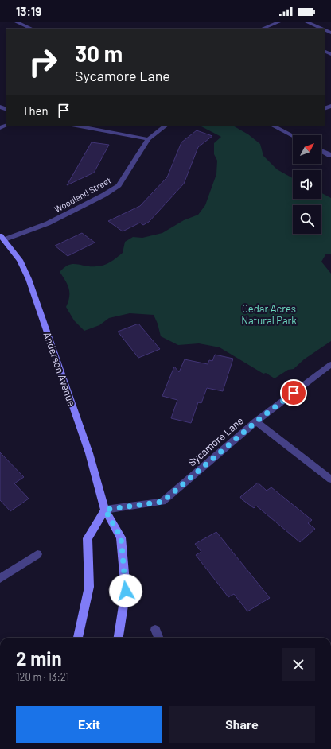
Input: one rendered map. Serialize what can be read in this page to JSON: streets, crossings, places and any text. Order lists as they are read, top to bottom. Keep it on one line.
{"streets":{"main road":["Anderson Avenue"],"street":["Woodland Street","Sycamore Lane"]},"crossings":[["Woodland Street","Anderson Avenue"],["Anderson Avenue","Sycamore Lane"]],"parks":["Cedar Acres Natural Park"],"north":"top right","page":{"status":"13:19","turn":["30 m","Sycamore Lane"],"then":"Then","heading":["2 min","120 m · 13:21"],"buttons":["Exit","Share"]}}
